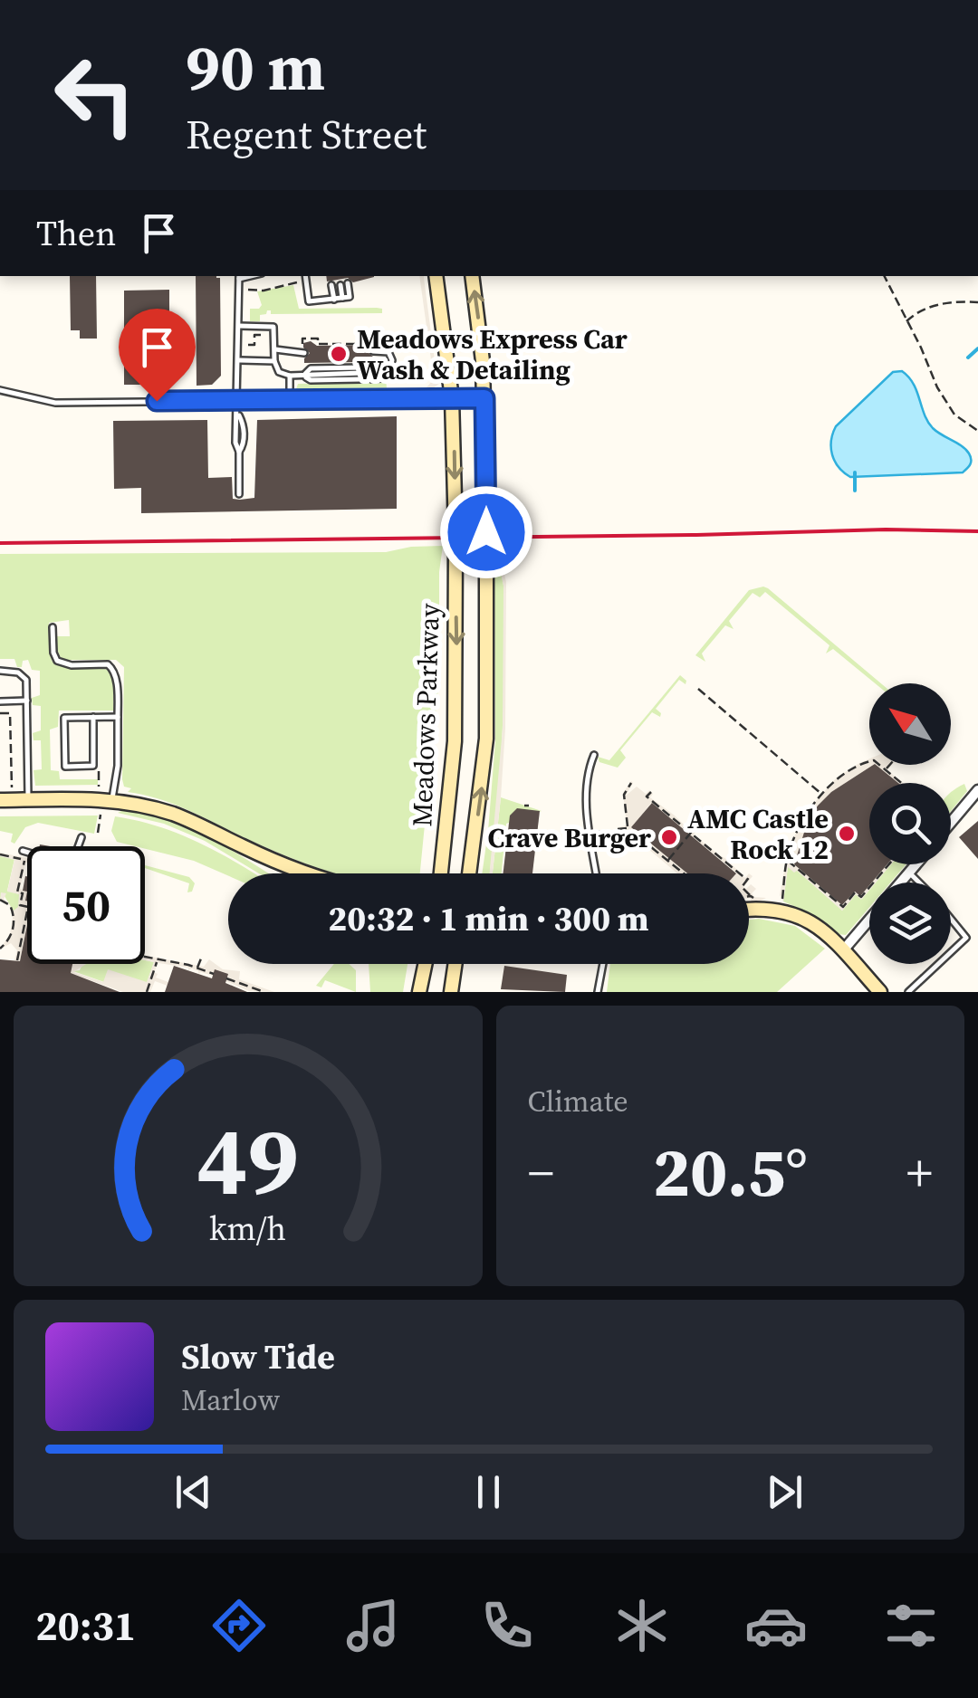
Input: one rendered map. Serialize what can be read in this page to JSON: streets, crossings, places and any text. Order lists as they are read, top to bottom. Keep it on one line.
{"streets":{"main road":["Meadows Parkway"]},"places":["Meadows Express Car Wash & Detailing","AMC Castle Rock 12","Crave Burger"],"north":"top left","page":{"turn":["90 m","Regent Street"],"then":"Then","limit":"50","trip":"20:32 · 1 min · 300 m","tile":"Climate","heat":["−","20.5°","+"],"song":["Slow Tide","Marlow"],"tabs":"20:31","gauge":["49","km/h"]}}
